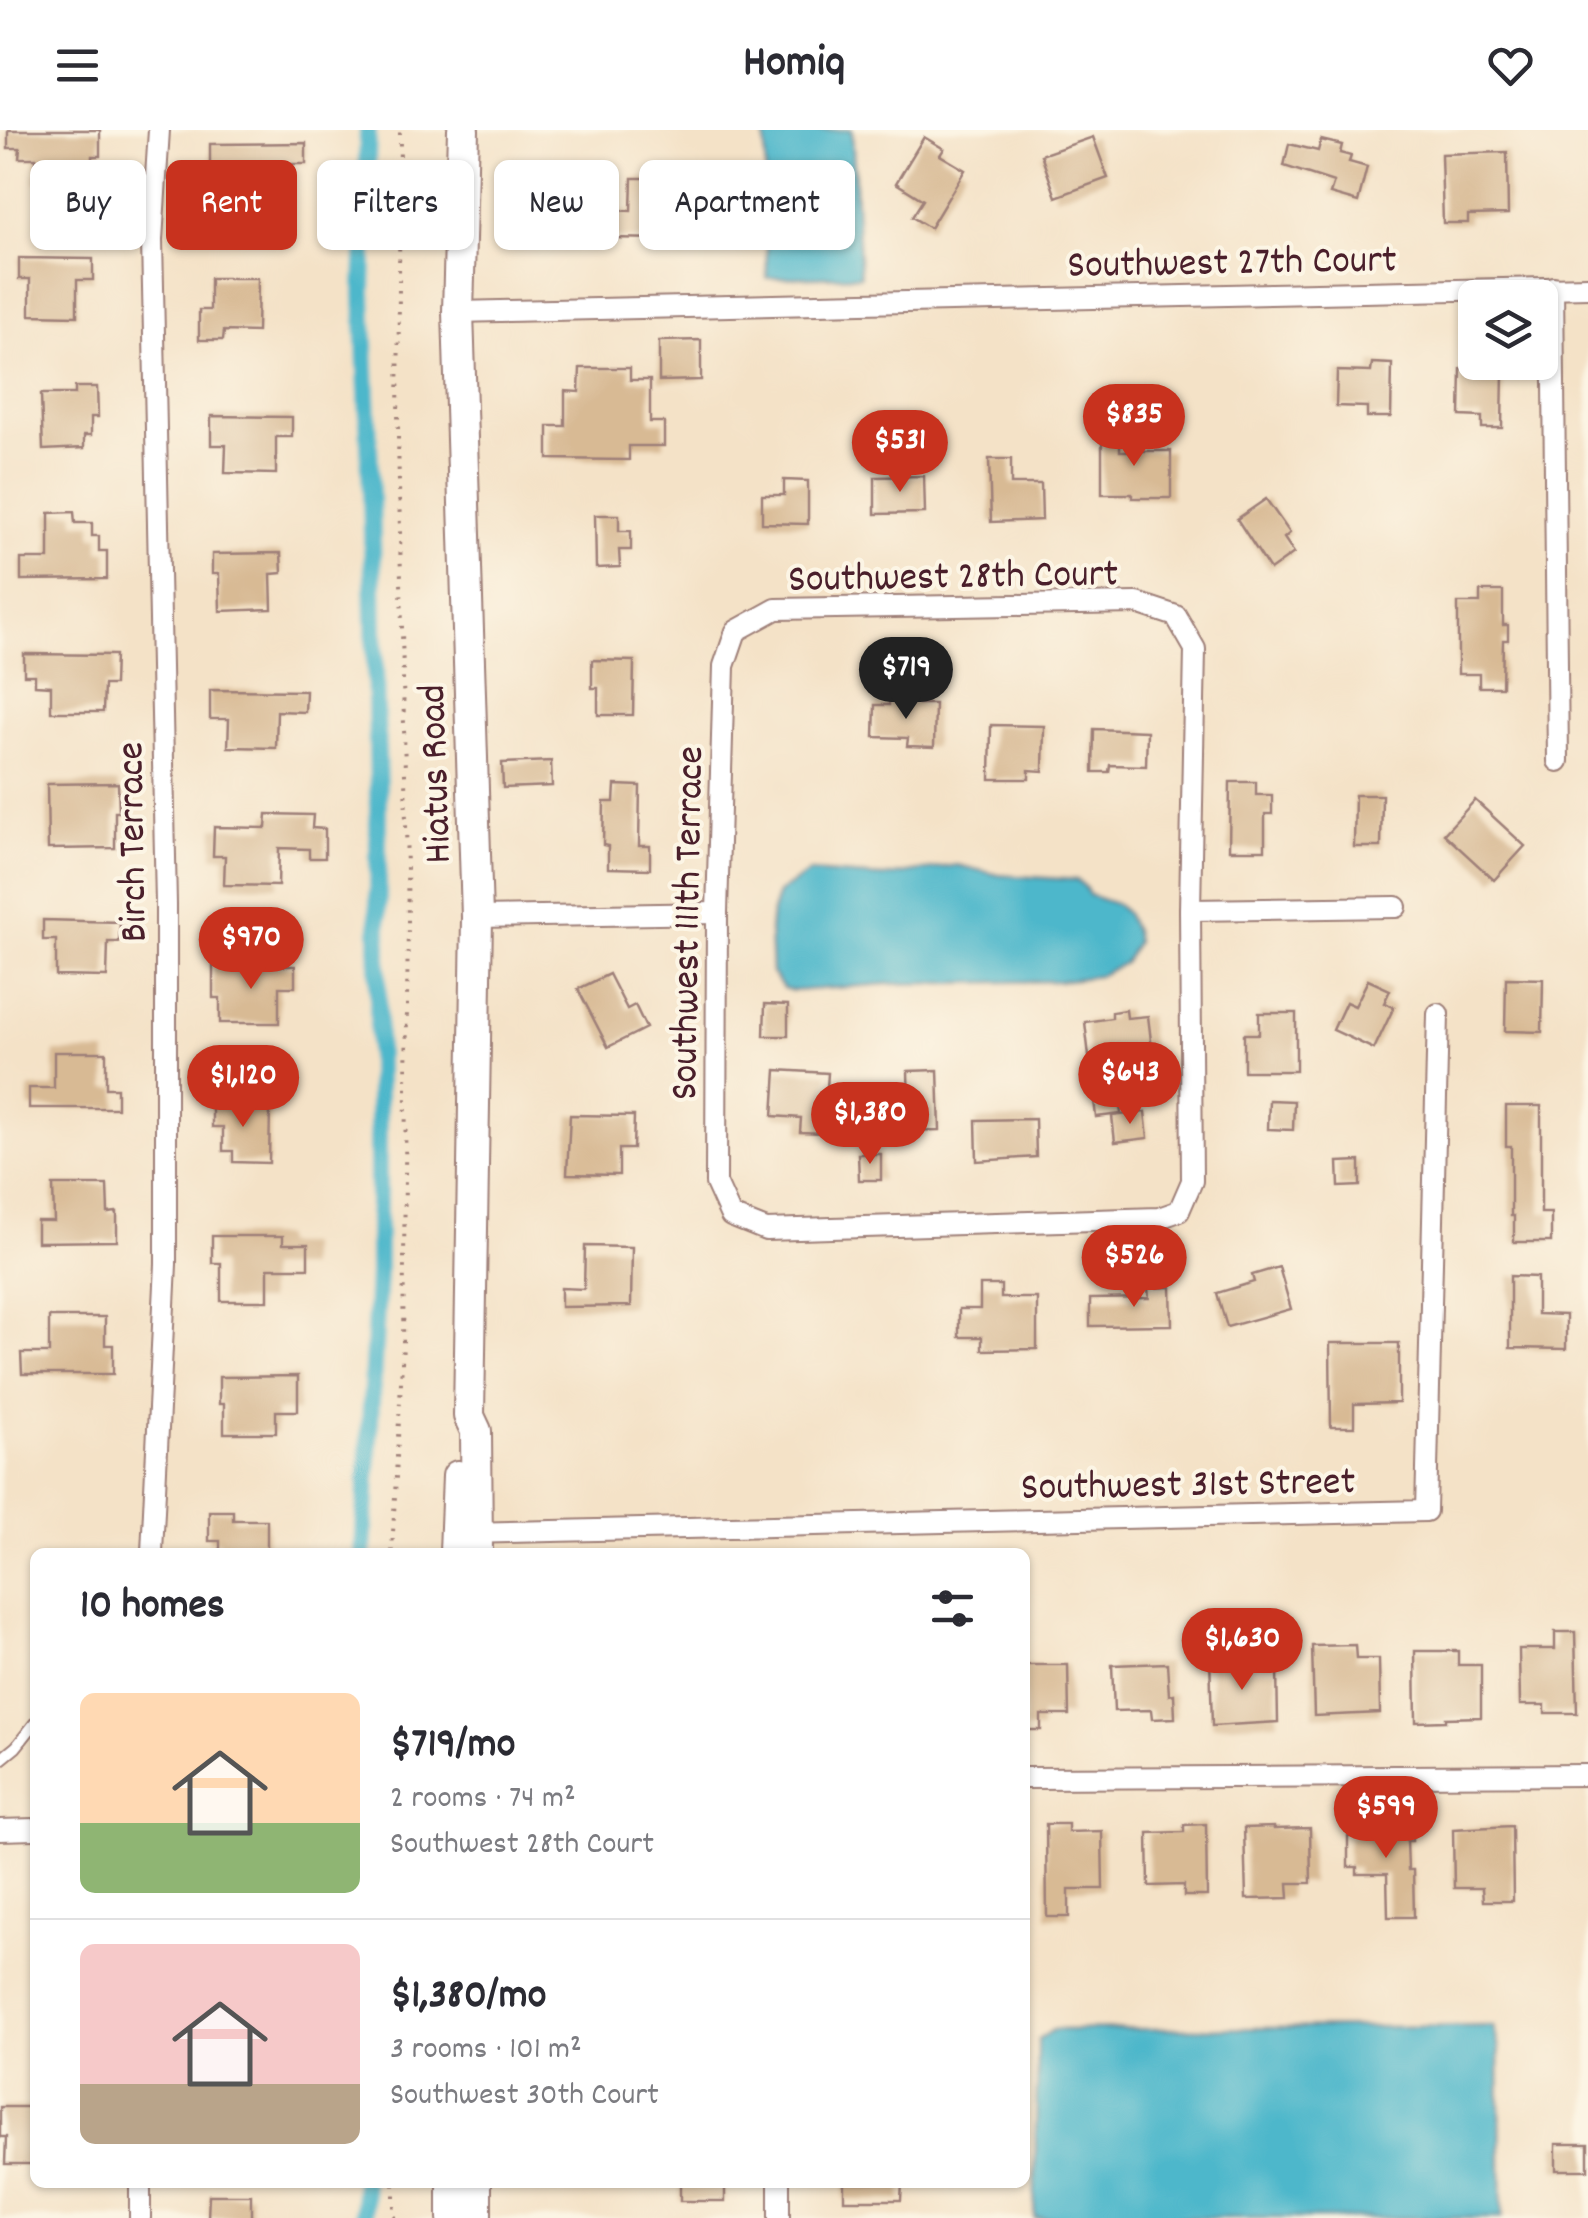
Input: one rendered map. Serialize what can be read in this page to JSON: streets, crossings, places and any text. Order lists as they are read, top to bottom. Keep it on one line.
{"streets":{"street":["Southwest 27th Court","Southwest 28th Court","Hiatus Road","Birch Terrace","Southwest 111th Terrace","Southwest 31st Street"]},"crossings":[["Southwest 27th Court","Hiatus Road"],["Southwest 28th Court","Southwest 111th Terrace"],["Hiatus Road","Southwest 31st Street"]],"page":{"header":"Homiq","chip":["Buy","Rent","Filters","New","Apartment"],"price":["$835","$531","$719","$970","$643","$1,120","$1,380","$526","$1,630","$599"],"heading":"10 homes","list":[{"name":"$719/mo","note":"2 rooms · 74 m² · Southwest 28th Court"},{"name":"$1,380/mo","note":"3 rooms · 101 m² · Southwest 30th Court"}]}}
